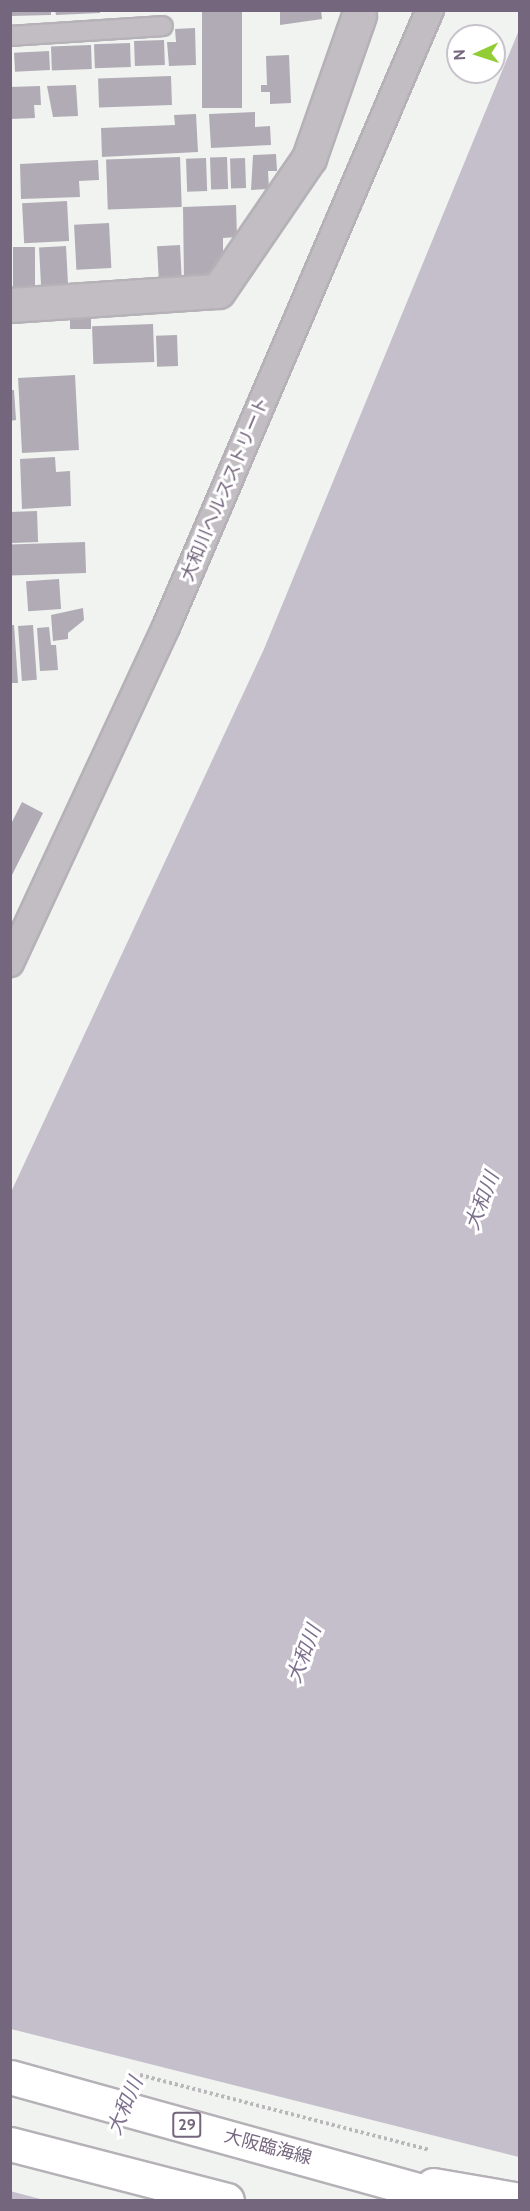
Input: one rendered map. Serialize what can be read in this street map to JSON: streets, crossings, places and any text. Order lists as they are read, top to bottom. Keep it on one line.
{"streets":{"main road":["29","大阪臨海線"],"street":["大和川ヘルスストリート"]},"crossings":[["29","大阪臨海線"]],"water":["大和川"],"north":"left"}
